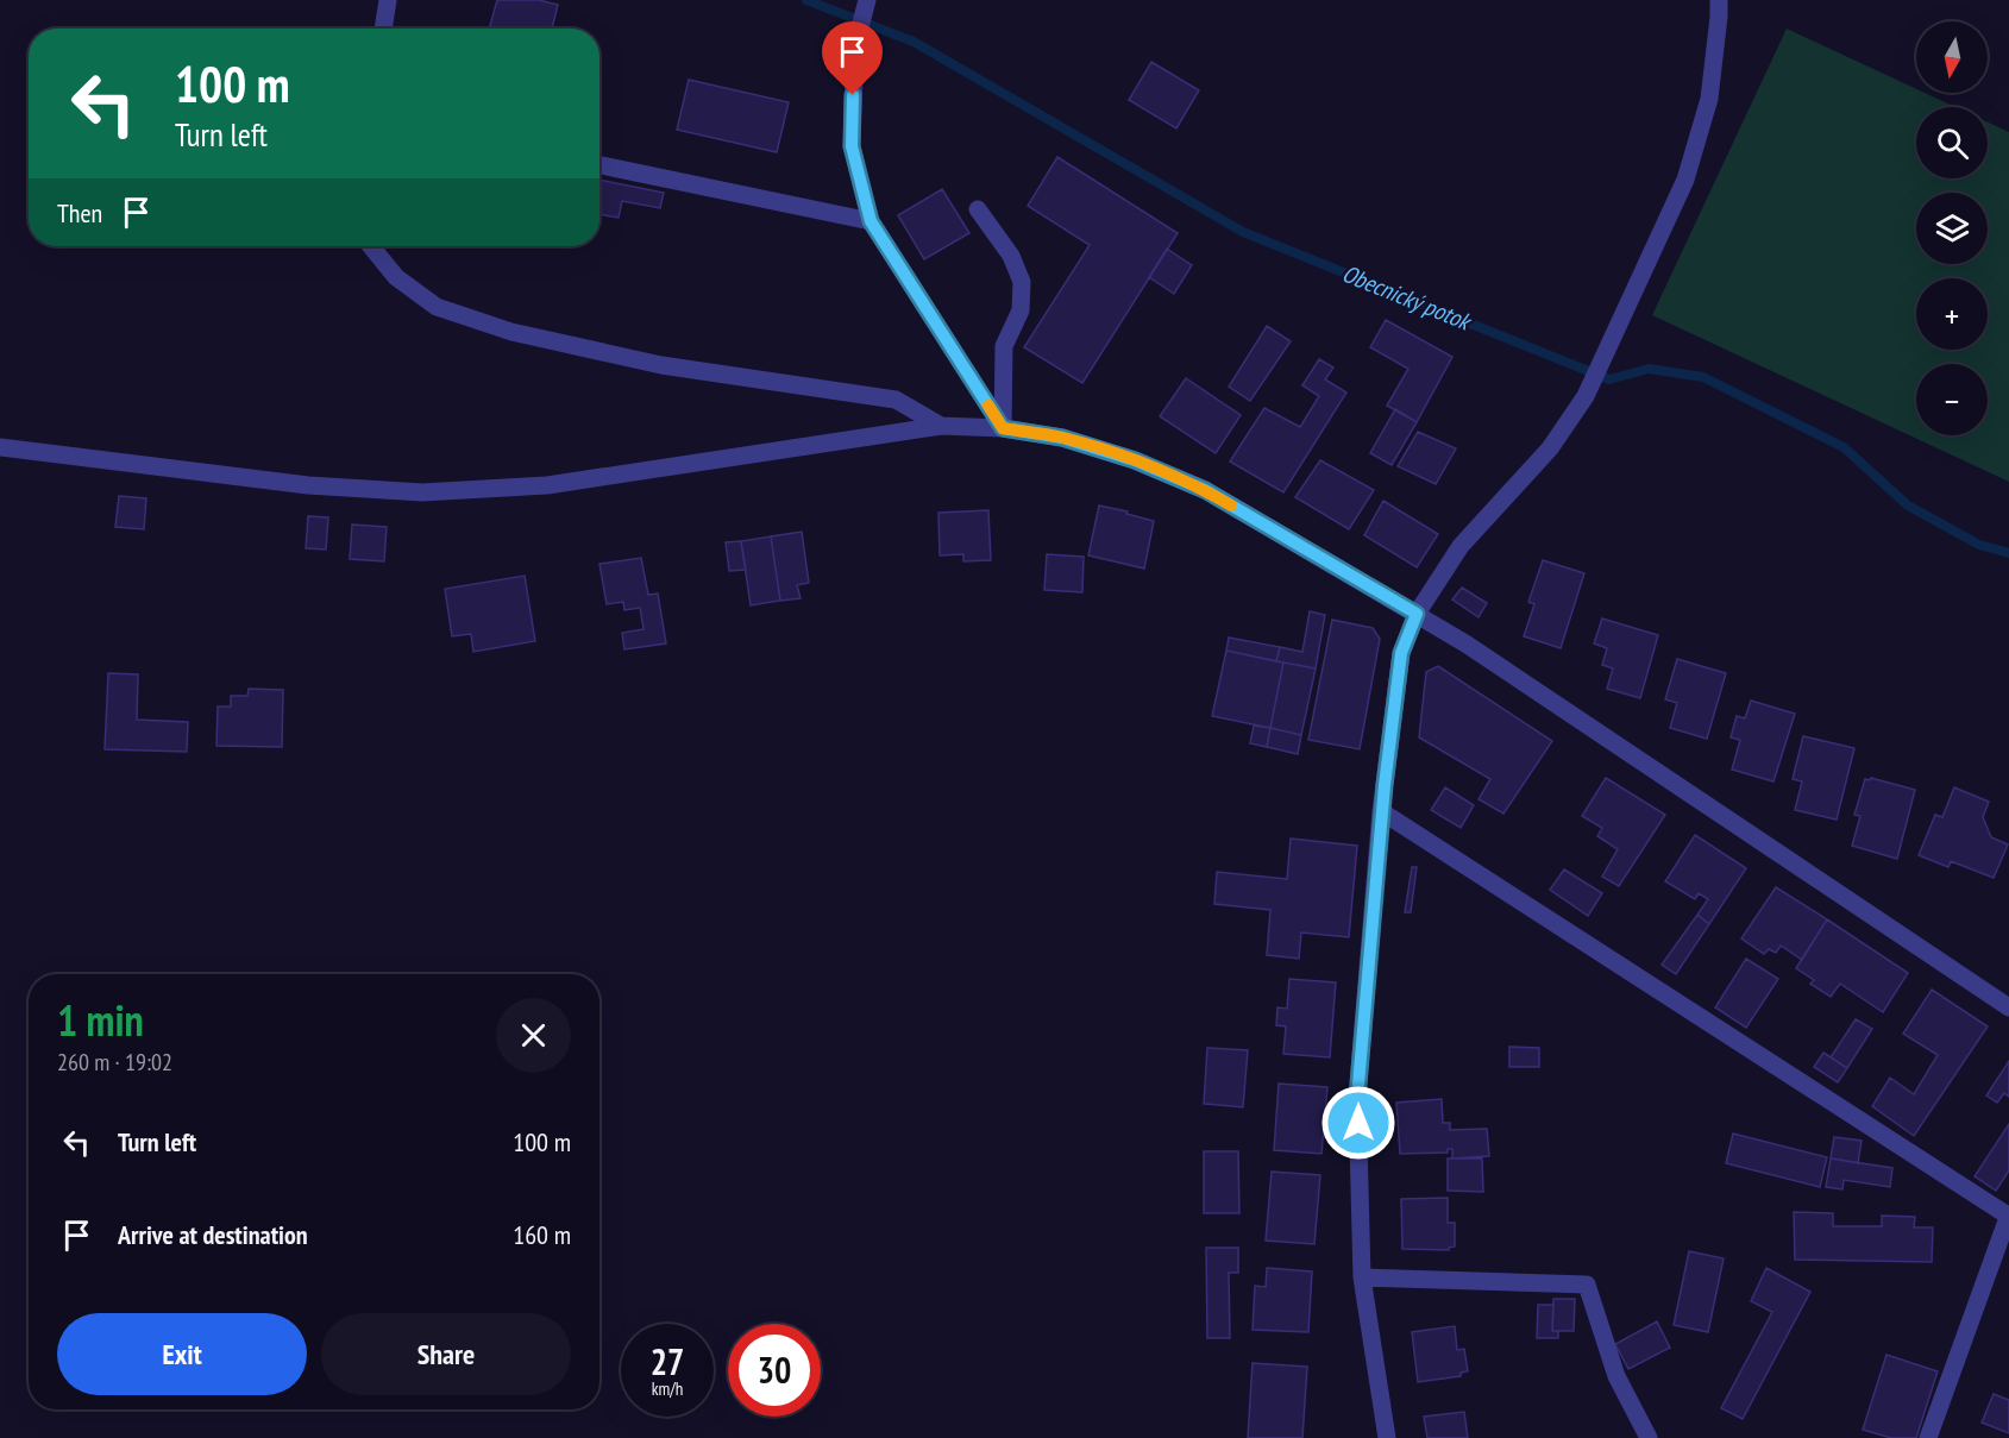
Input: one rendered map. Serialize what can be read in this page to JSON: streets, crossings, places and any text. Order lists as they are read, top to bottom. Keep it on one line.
{"water":["Obecnický potok"],"north":"bottom","page":{"map_buttons":["+","−"],"turn":["100 m","Turn left"],"then":"Then","heading":["1 min","260 m · 19:02"],"list":[{"name":"Turn left","value":"100 m"},{"name":"Arrive at destination","value":"160 m"}],"buttons":["Exit","Share"],"speed":"27 km/h","limit":"30"}}
